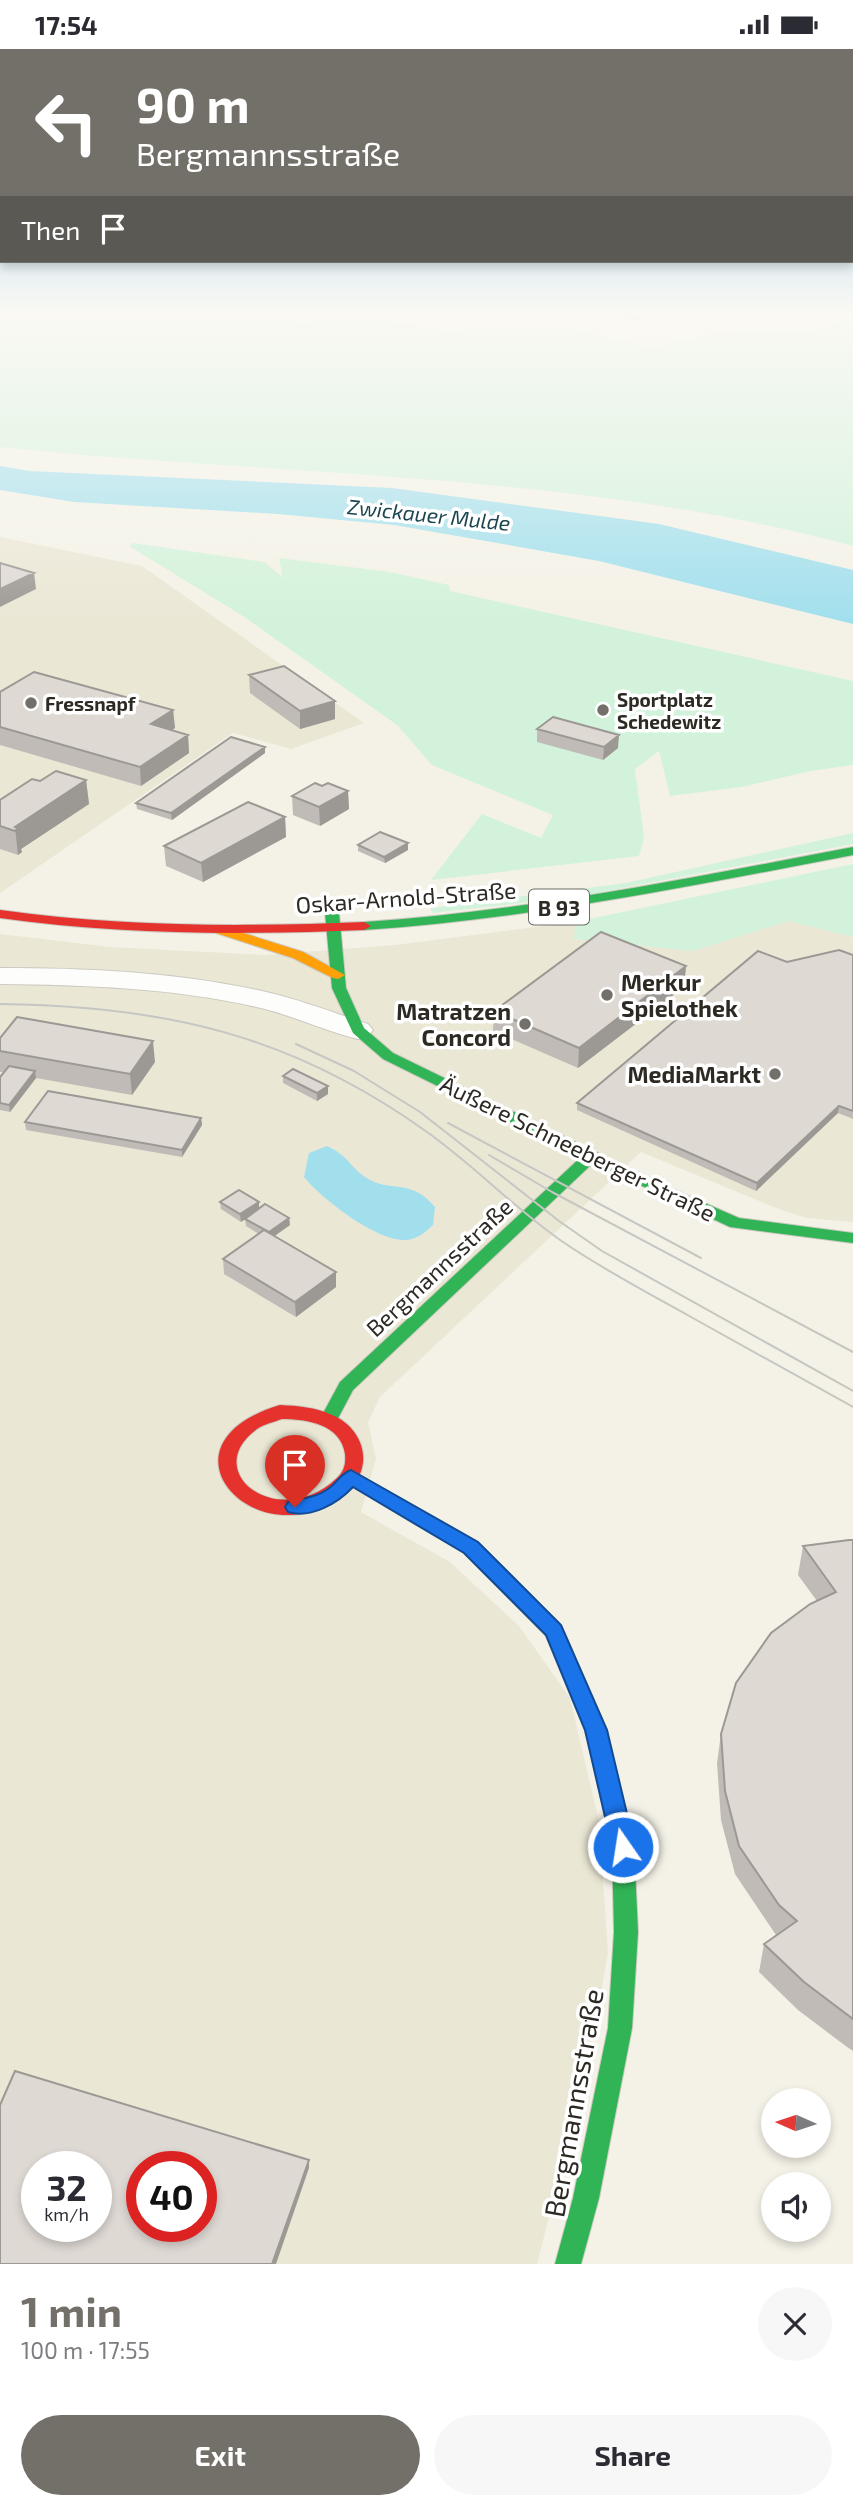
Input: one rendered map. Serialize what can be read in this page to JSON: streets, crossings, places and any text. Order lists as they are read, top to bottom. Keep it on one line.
{"streets":{"main road":["Oskar-Arnold-Straße","B 93","Äußere Schneeberger Straße","Bergmannsstraße"]},"crossings":[["Oskar-Arnold-Straße","Äußere Schneeberger Straße"],["Äußere Schneeberger Straße","Bergmannsstraße"]],"water":["Zwickauer Mulde"],"places":["Fressnapf","Sportplatz Schedewitz","Merkur Spielothek","Matratzen Concord","MediaMarkt"],"north":"left","page":{"status":"17:54","turn":["90 m","Bergmannsstraße"],"then":"Then","speed":"32 km/h","limit":"40","heading":["1 min","100 m · 17:55"],"buttons":["Exit","Share"]}}
